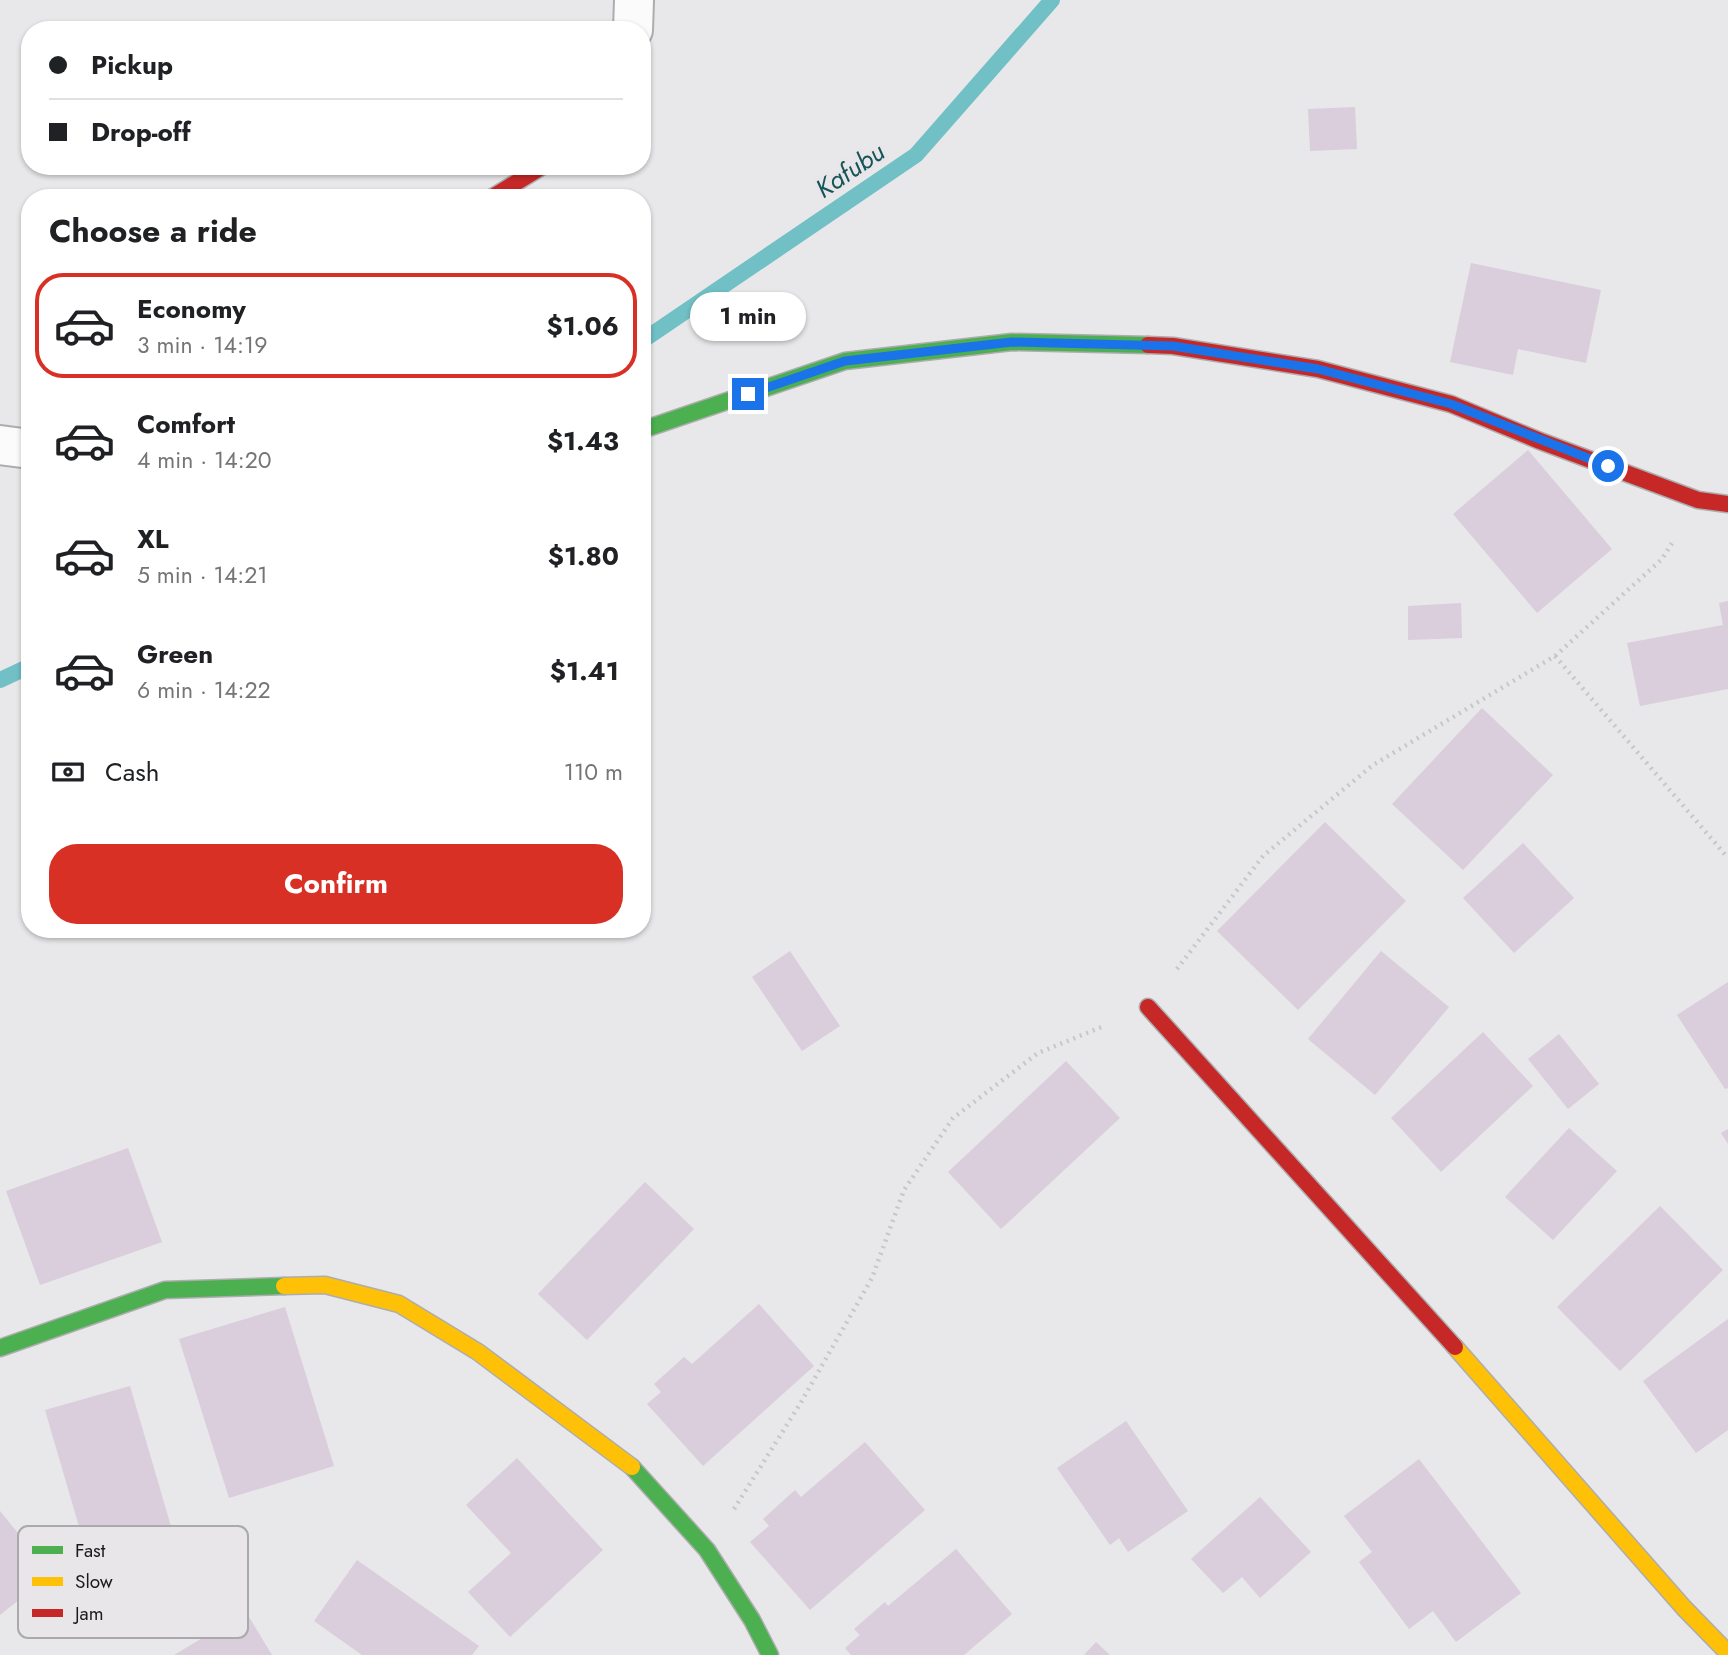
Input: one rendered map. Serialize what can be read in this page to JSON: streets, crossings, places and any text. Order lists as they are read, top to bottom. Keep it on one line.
{"water":["Kafubu"],"legend":["Fast","Slow","Jam"],"page":{"banner":["Pickup","Drop-off"],"heading":"Choose a ride","list":[{"name":"Economy","note":"3 min · 14:19","value":"$1.06"},{"name":"Comfort","note":"4 min · 14:20","value":"$1.43"},{"name":"XL","note":"5 min · 14:21","value":"$1.80"},{"name":"Green","note":"6 min · 14:22","value":"$1.41"}],"bubble":"1 min","pay":["Cash","110 m"],"buttons":"Confirm"}}
